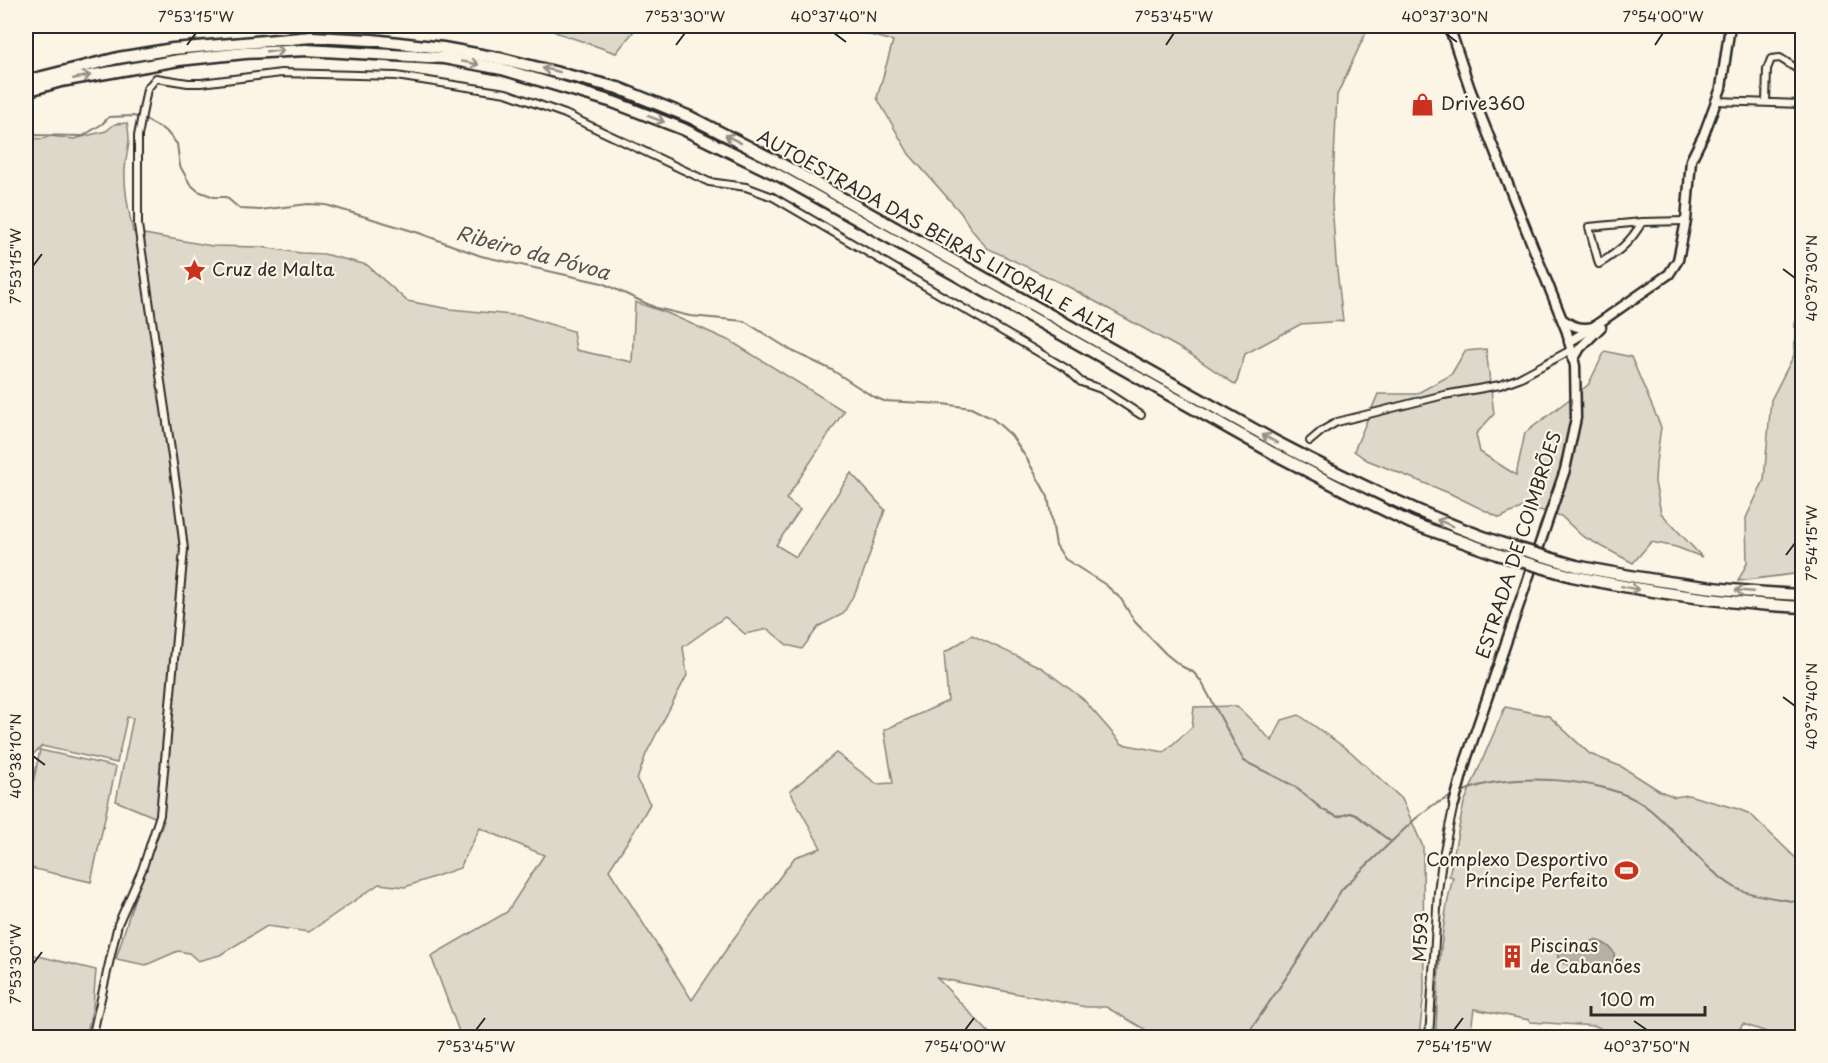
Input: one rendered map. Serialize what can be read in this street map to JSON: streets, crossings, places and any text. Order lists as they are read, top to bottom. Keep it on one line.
{"streets":{"highway":["AUTOESTRADA DAS BEIRAS LITORAL E ALTA"],"street":["ESTRADA DE COIMBRÕES","M593"]},"crossings":[["ESTRADA DE COIMBRÕES","M593"]],"water":["Ribeiro da Póvoa"],"places":{"shop":["Drive360"],"place":["Cruz de Malta"],"sports":["Complexo Desportivo Príncipe Perfeito"],"building":["Piscinas de Cabanões"]},"scale_bar":"100 m","coordinates":["7°53'15\"W","7°53'30\"W","40°37'40\"N","7°53'45\"W","40°37'30\"N","7°54'00\"W","7°54'15\"W","40°38'10\"N","40°37'50\"N"]}
